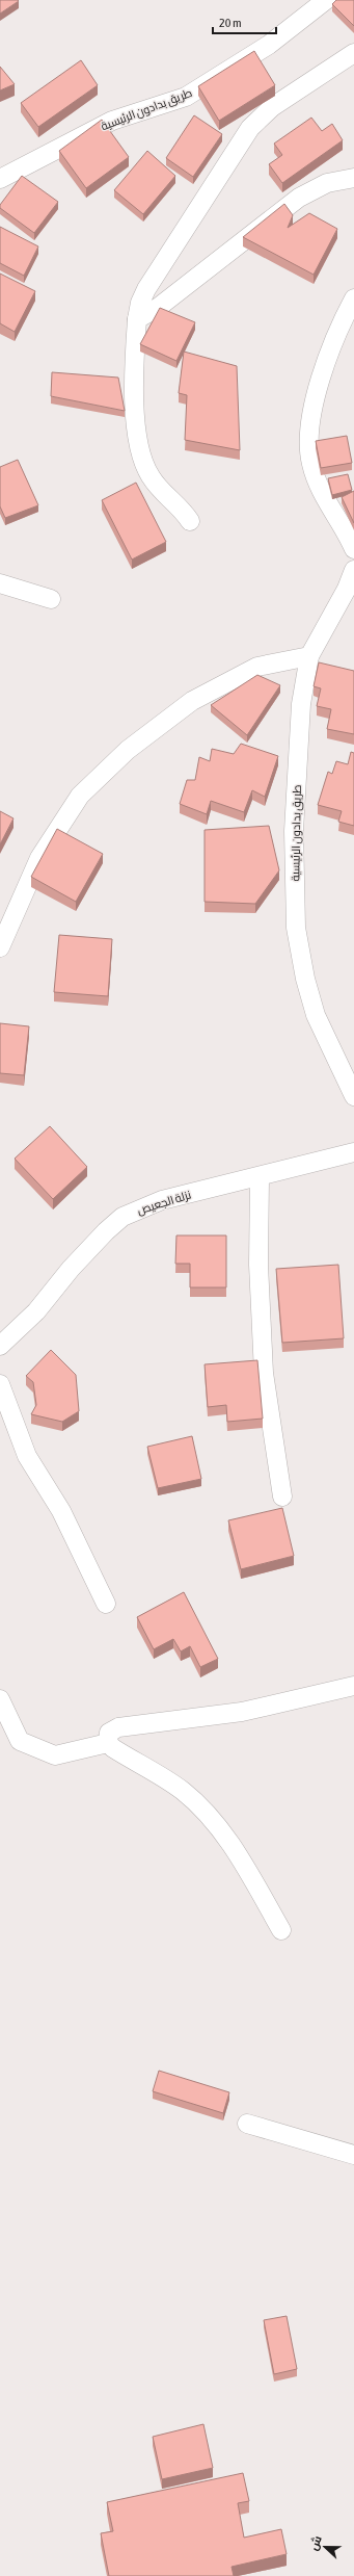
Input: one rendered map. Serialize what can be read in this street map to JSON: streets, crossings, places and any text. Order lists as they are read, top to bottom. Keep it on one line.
{"streets":{"street":["طريق بدادون الرئيسية","نزلة الجعيص"]},"scale_bar":"20 m","north":"left"}
